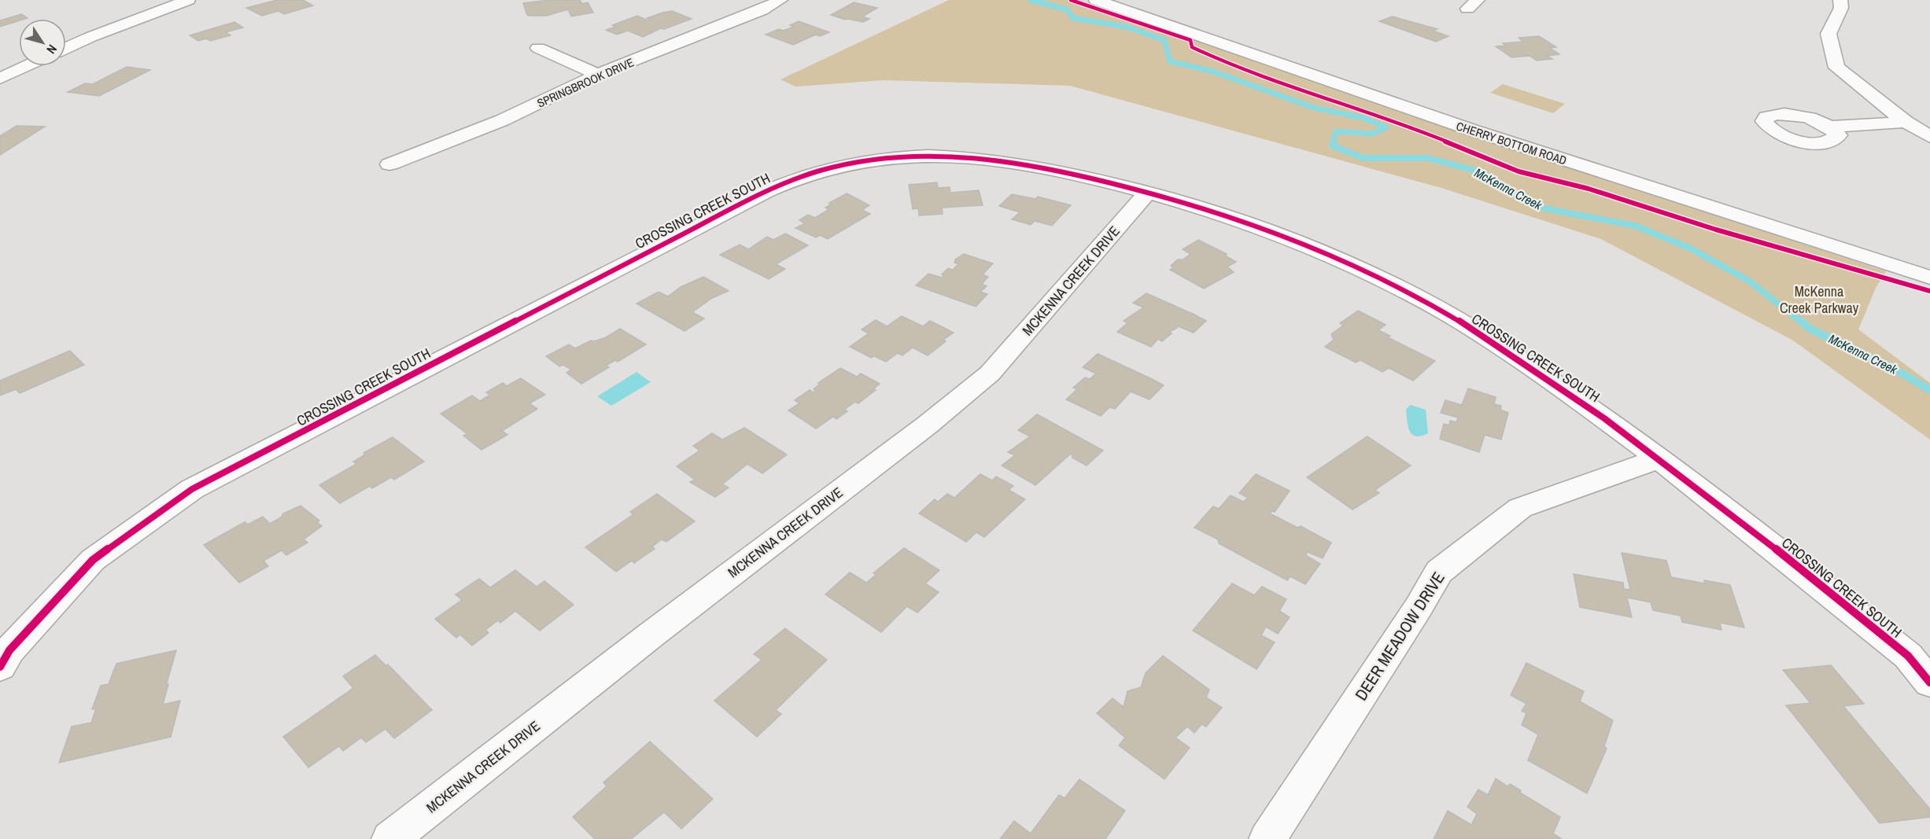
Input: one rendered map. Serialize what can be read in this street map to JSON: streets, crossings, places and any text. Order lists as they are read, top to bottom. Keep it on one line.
{"streets":{"main road":["SPRINGBROOK DRIVE","CHERRY BOTTOM ROAD","CROSSING CREEK SOUTH","MCKENNA CREEK DRIVE","DEER MEADOW DRIVE"]},"crossings":[["CROSSING CREEK SOUTH","MCKENNA CREEK DRIVE"],["CROSSING CREEK SOUTH","DEER MEADOW DRIVE"]],"water":["McKenna Creek"],"parks":["McKenna Creek Parkway"],"north":"bottom right"}
